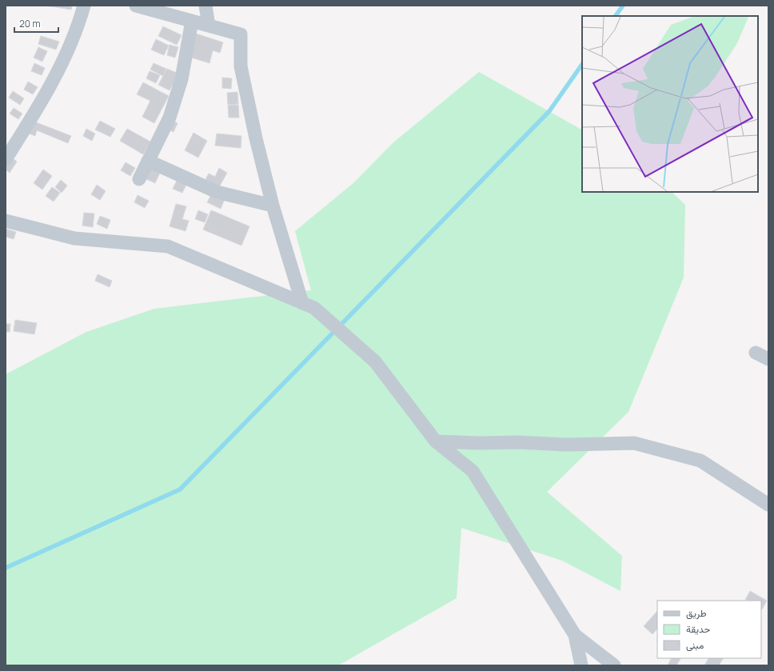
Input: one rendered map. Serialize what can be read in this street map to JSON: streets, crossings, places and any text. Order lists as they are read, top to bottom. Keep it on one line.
{"legend":["طريق","حديقة","مبنى"],"scale_bar":"20 m"}
